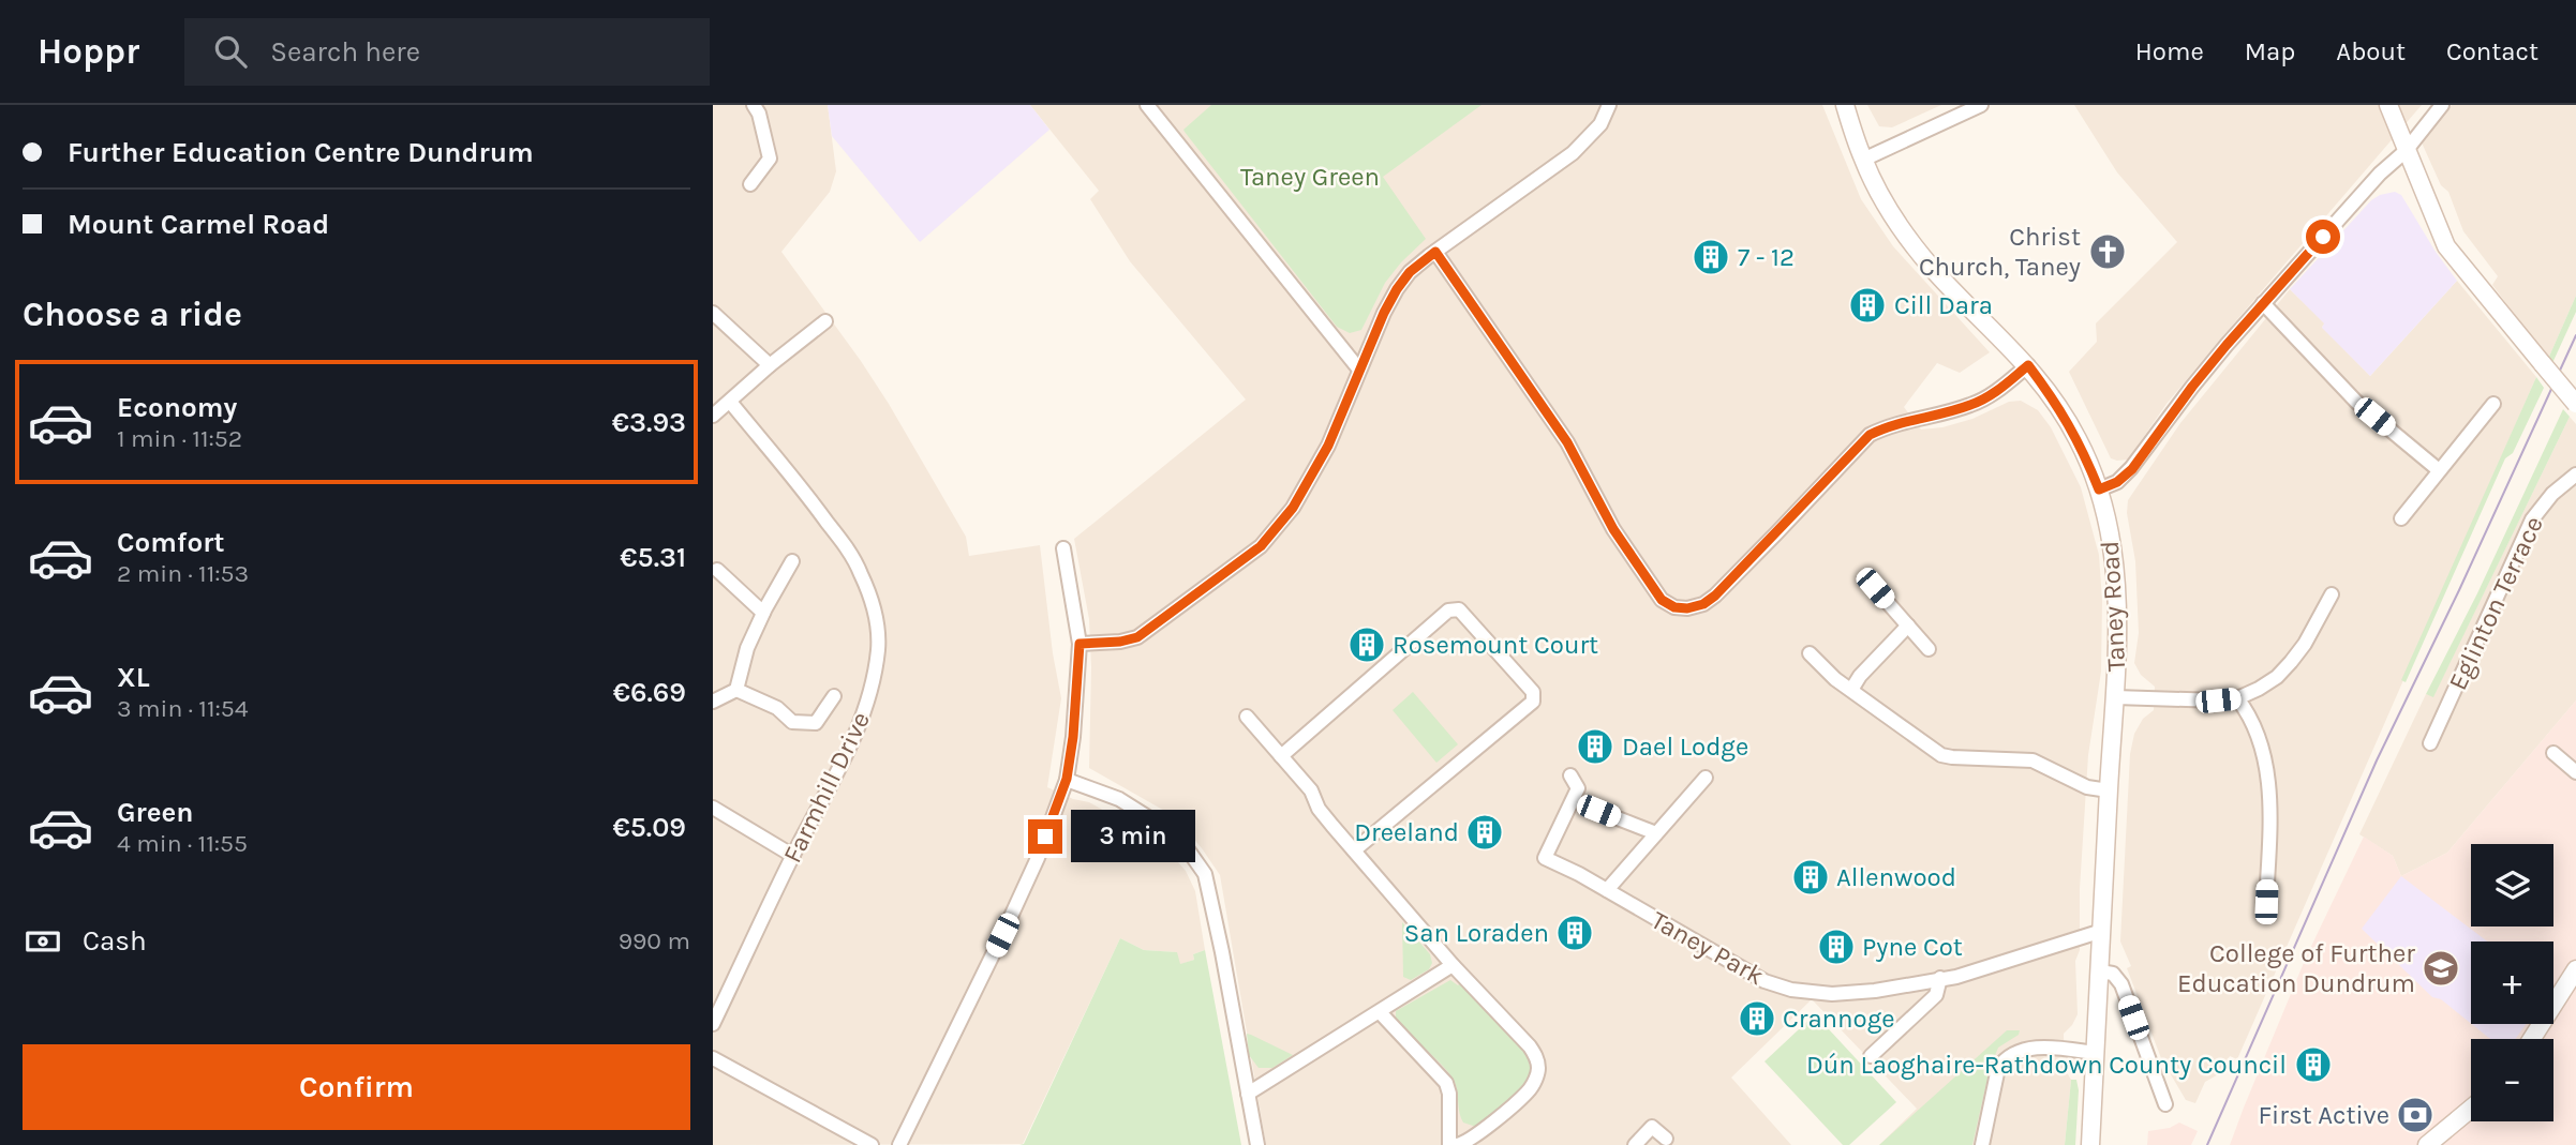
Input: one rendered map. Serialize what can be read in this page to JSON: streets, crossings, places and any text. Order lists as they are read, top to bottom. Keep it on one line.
{"streets":{"main road":["Taney Road"],"street":["Eglinton Terrace","Farmhill Drive","Taney Park"]},"crossings":[["Taney Road","Taney Park"]],"parks":["Taney Green"],"places":{"church":["Christ Church, Taney"],"building":["7 - 12","Cill Dara","Rosemount Court","Dael Lodge","Dreeland","Allenwood","San Loraden","Pyne Cot","Crannoge","Dún Laoghaire-Rathdown County Council"],"school or university":["College of Further Education Dundrum"],"bank":["First Active"]},"page":{"header":"Hoppr","search":"Search here","nav":["Home","Map","About","Contact"],"banner":["Further Education Centre Dundrum","Mount Carmel Road"],"heading":"Choose a ride","list":[{"name":"Economy","note":"1 min · 11:52","value":"€3.93"},{"name":"Comfort","note":"2 min · 11:53","value":"€5.31"},{"name":"XL","note":"3 min · 11:54","value":"€6.69"},{"name":"Green","note":"4 min · 11:55","value":"€5.09"}],"bubble":"3 min","map_buttons":["+","−"],"pay":["Cash","990 m"],"buttons":"Confirm"}}
